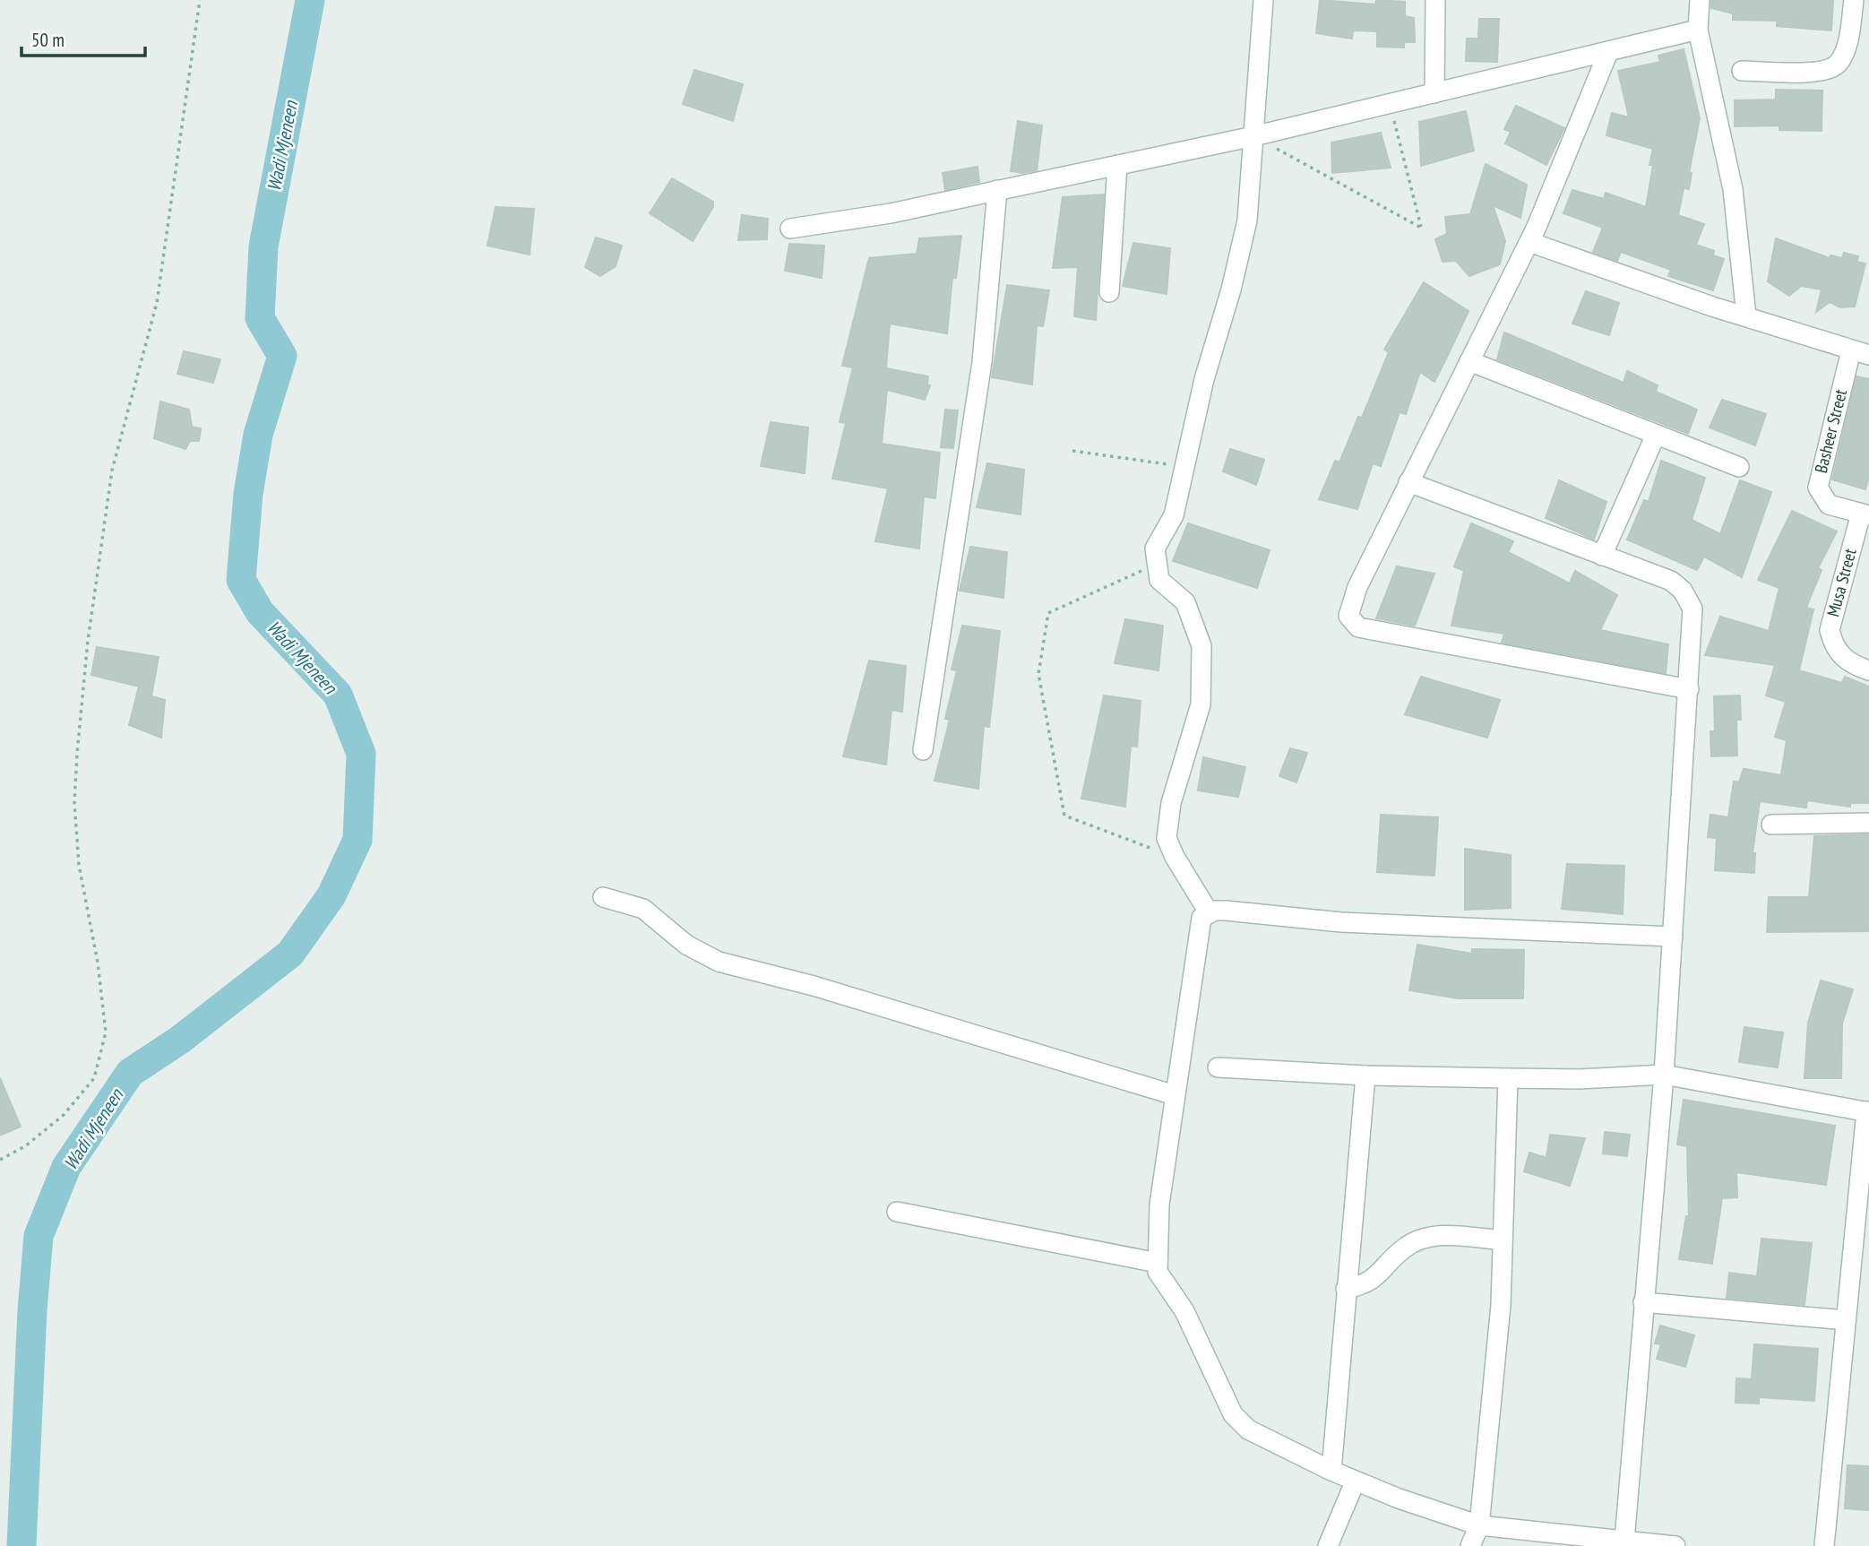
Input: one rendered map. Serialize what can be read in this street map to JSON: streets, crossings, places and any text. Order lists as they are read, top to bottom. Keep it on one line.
{"streets":{"street":["Basheer Street","Musa Street"]},"crossings":[["Basheer Street","Musa Street"]],"water":["Wadi Mjeneen"],"scale_bar":"50 m"}
